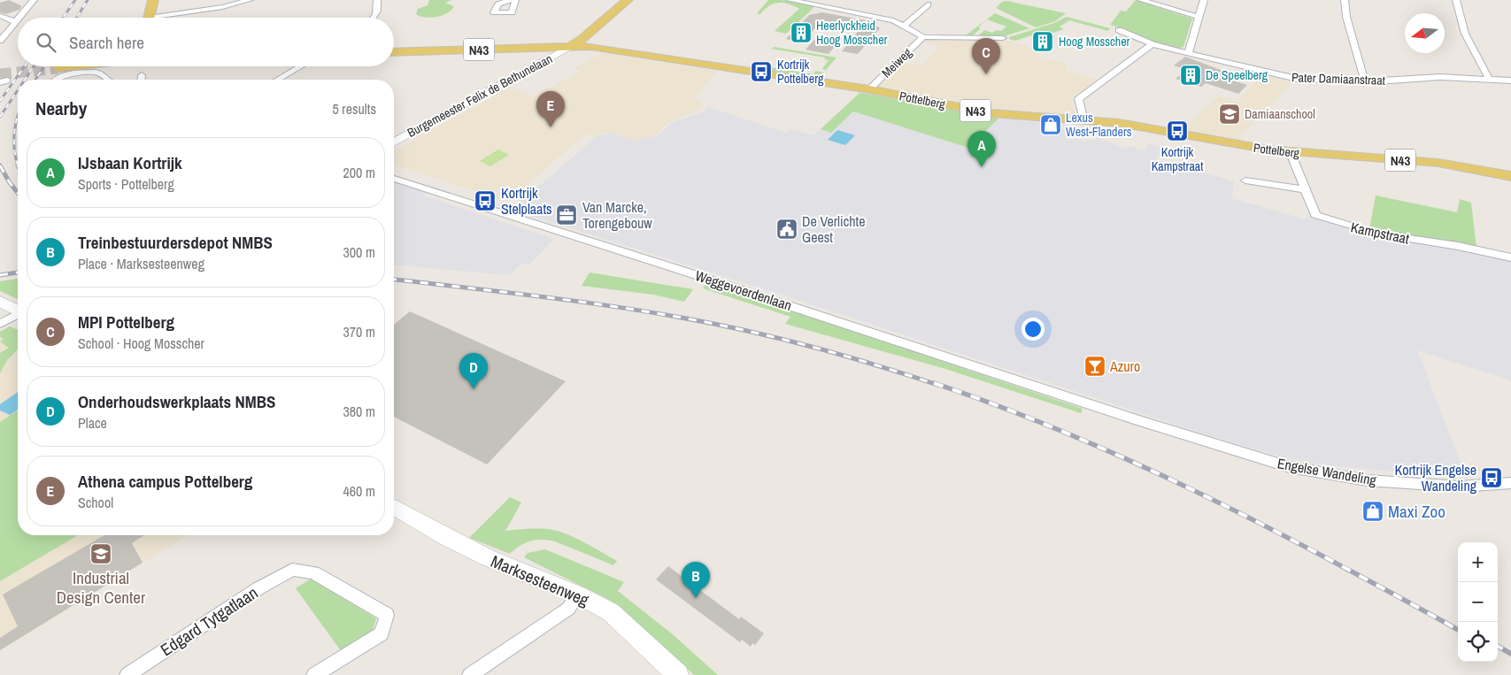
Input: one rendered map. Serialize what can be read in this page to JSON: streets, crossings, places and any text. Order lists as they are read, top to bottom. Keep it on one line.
{"streets":{"main road":["N43","Pottelberg"],"street":["Meiweg","Pater Damiaanstraat","Burgemeester Felix de Bethunelaan","Kampstraat","Weggevoerdenlaan","Engelse Wandeling","Marksesteenweg","Edgard Tytgatlaan"]},"crossings":[["N43","Burgemeester Felix de Bethunelaan"],["N43","Pottelberg"],["Meiweg","Pottelberg"],["Burgemeester Felix de Bethunelaan","Pottelberg"],["Pottelberg","Kampstraat"],["Weggevoerdenlaan","Engelse Wandeling"]],"places":{"building":["Heerlyckheid Hoog Mosscher","Hoog Mosscher","De Speelberg"],"bus stop":["Kortrijk Pottelberg","Kortrijk Kampstraat","Kortrijk Stelplaats","Kortrijk Engelse Wandeling"],"school or university":["Damiaanschool","Industrial Design Center"],"shop":["Lexus West-Flanders","Maxi Zoo"],"office":["Van Marcke, Torengebouw"],"public building":["De Verlichte Geest"],"bar":["Azuro"]},"north":"left","page":{"search":"Search here","pins":["C","E","A","D","B"],"heading":["Nearby","5 results"],"list":[{"mark":"A","name":"IJsbaan Kortrijk","note":"Sports · Pottelberg","value":"200 m"},{"mark":"B","name":"Treinbestuurdersdepot NMBS","note":"Place · Marksesteenweg","value":"300 m"},{"mark":"C","name":"MPI Pottelberg","note":"School · Hoog Mosscher","value":"370 m"},{"mark":"D","name":"Onderhoudswerkplaats NMBS","note":"Place","value":"380 m"},{"mark":"E","name":"Athena campus Pottelberg","note":"School","value":"460 m"}],"map_buttons":["+","−"]}}
